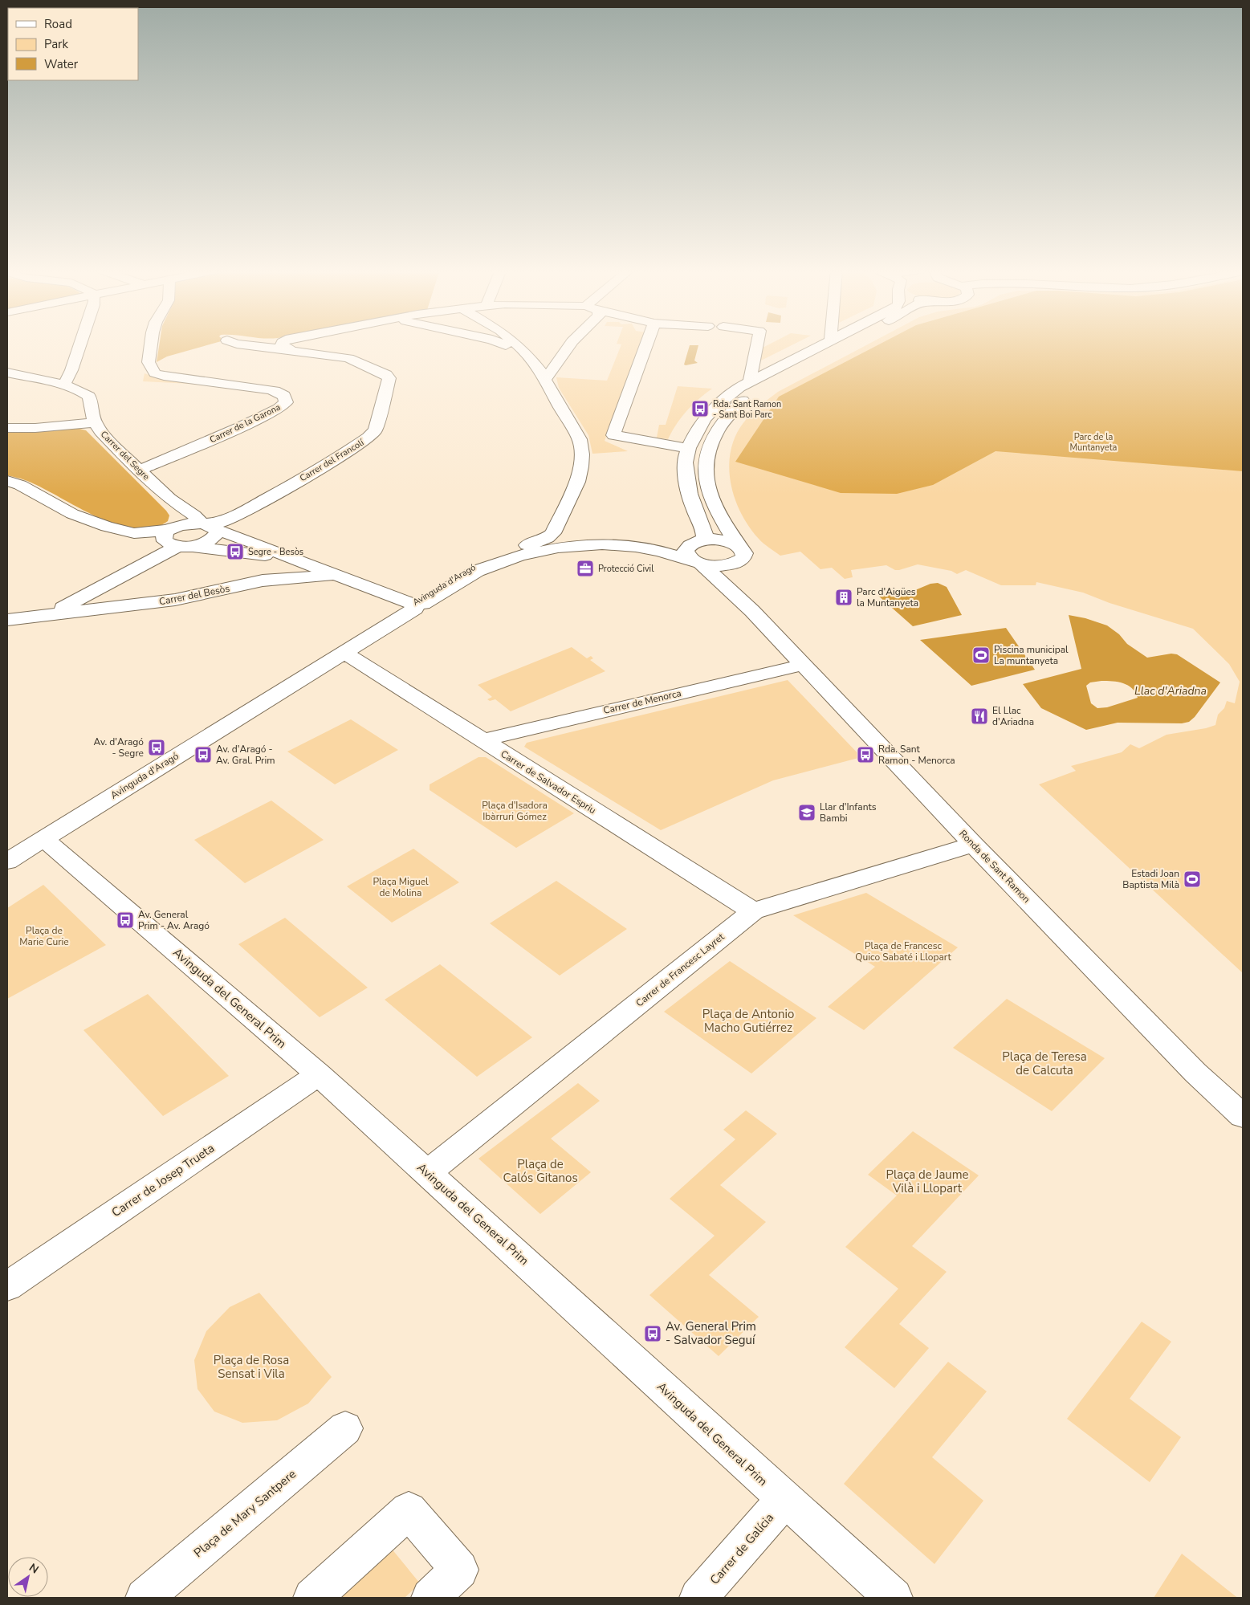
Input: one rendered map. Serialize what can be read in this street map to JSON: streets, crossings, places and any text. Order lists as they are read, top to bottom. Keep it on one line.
{"streets":{"street":["Carrer de la Garona","Carrer del Segre","Carrer del Francolí","Avinguda d'Aragó","Carrer del Besòs","Carrer de Menorca","Carrer de Salvador Espriu","Ronda de Sant Ramon","Carrer de Francesc Layret","Avinguda del General Prim","Carrer de Josep Trueta","Plaça de Mary Santpere","Carrer de Galícia"]},"crossings":[["Carrer de la Garona","Carrer del Segre"],["Carrer del Segre","Carrer del Francolí"],["Carrer del Segre","Avinguda d'Aragó"],["Carrer del Segre","Carrer del Besòs"],["Avinguda d'Aragó","Carrer de Salvador Espriu"],["Avinguda d'Aragó","Ronda de Sant Ramon"],["Avinguda d'Aragó","Avinguda del General Prim"],["Carrer de Menorca","Carrer de Salvador Espriu"],["Carrer de Menorca","Ronda de Sant Ramon"],["Carrer de Salvador Espriu","Carrer de Francesc Layret"],["Ronda de Sant Ramon","Carrer de Francesc Layret"],["Carrer de Francesc Layret","Avinguda del General Prim"],["Avinguda del General Prim","Carrer de Josep Trueta"],["Avinguda del General Prim","Carrer de Galícia"]],"water":["Llac d'Ariadna"],"parks":["Parc de la Muntanyeta","Plaça d'Isadora Ibàrruri Gómez","Plaça Miguel de Molina","Plaça de Marie Curie","Plaça de Francesc Quico Sabaté i Llopart","Plaça de Antonio Macho Gutiérrez","Plaça de Teresa de Calcuta","Plaça de Calós Gitanos","Plaça de Jaume Vilà i Llopart","Plaça de Rosa Sensat i Vila"],"places":{"bus stop":["Rda. Sant Ramon - Sant Boi Parc","Segre - Besòs","Av. d'Aragó - Segre","Av. d'Aragó - Av. Gral. Prim","Rda. Sant Ramon - Menorca","Av. General Prim - Av. Aragó","Av. General Prim - Salvador Seguí"],"office":["Protecció Civil"],"building":["Parc d'Aigües la Muntanyeta"],"sports":["Piscina municipal La muntanyeta","Estadi Joan Baptista Milà"],"restaurant":["El Llac d'Ariadna"],"school or university":["Llar d'Infants Bambi"]},"legend":["Road","Park","Water"],"north":"top right"}
